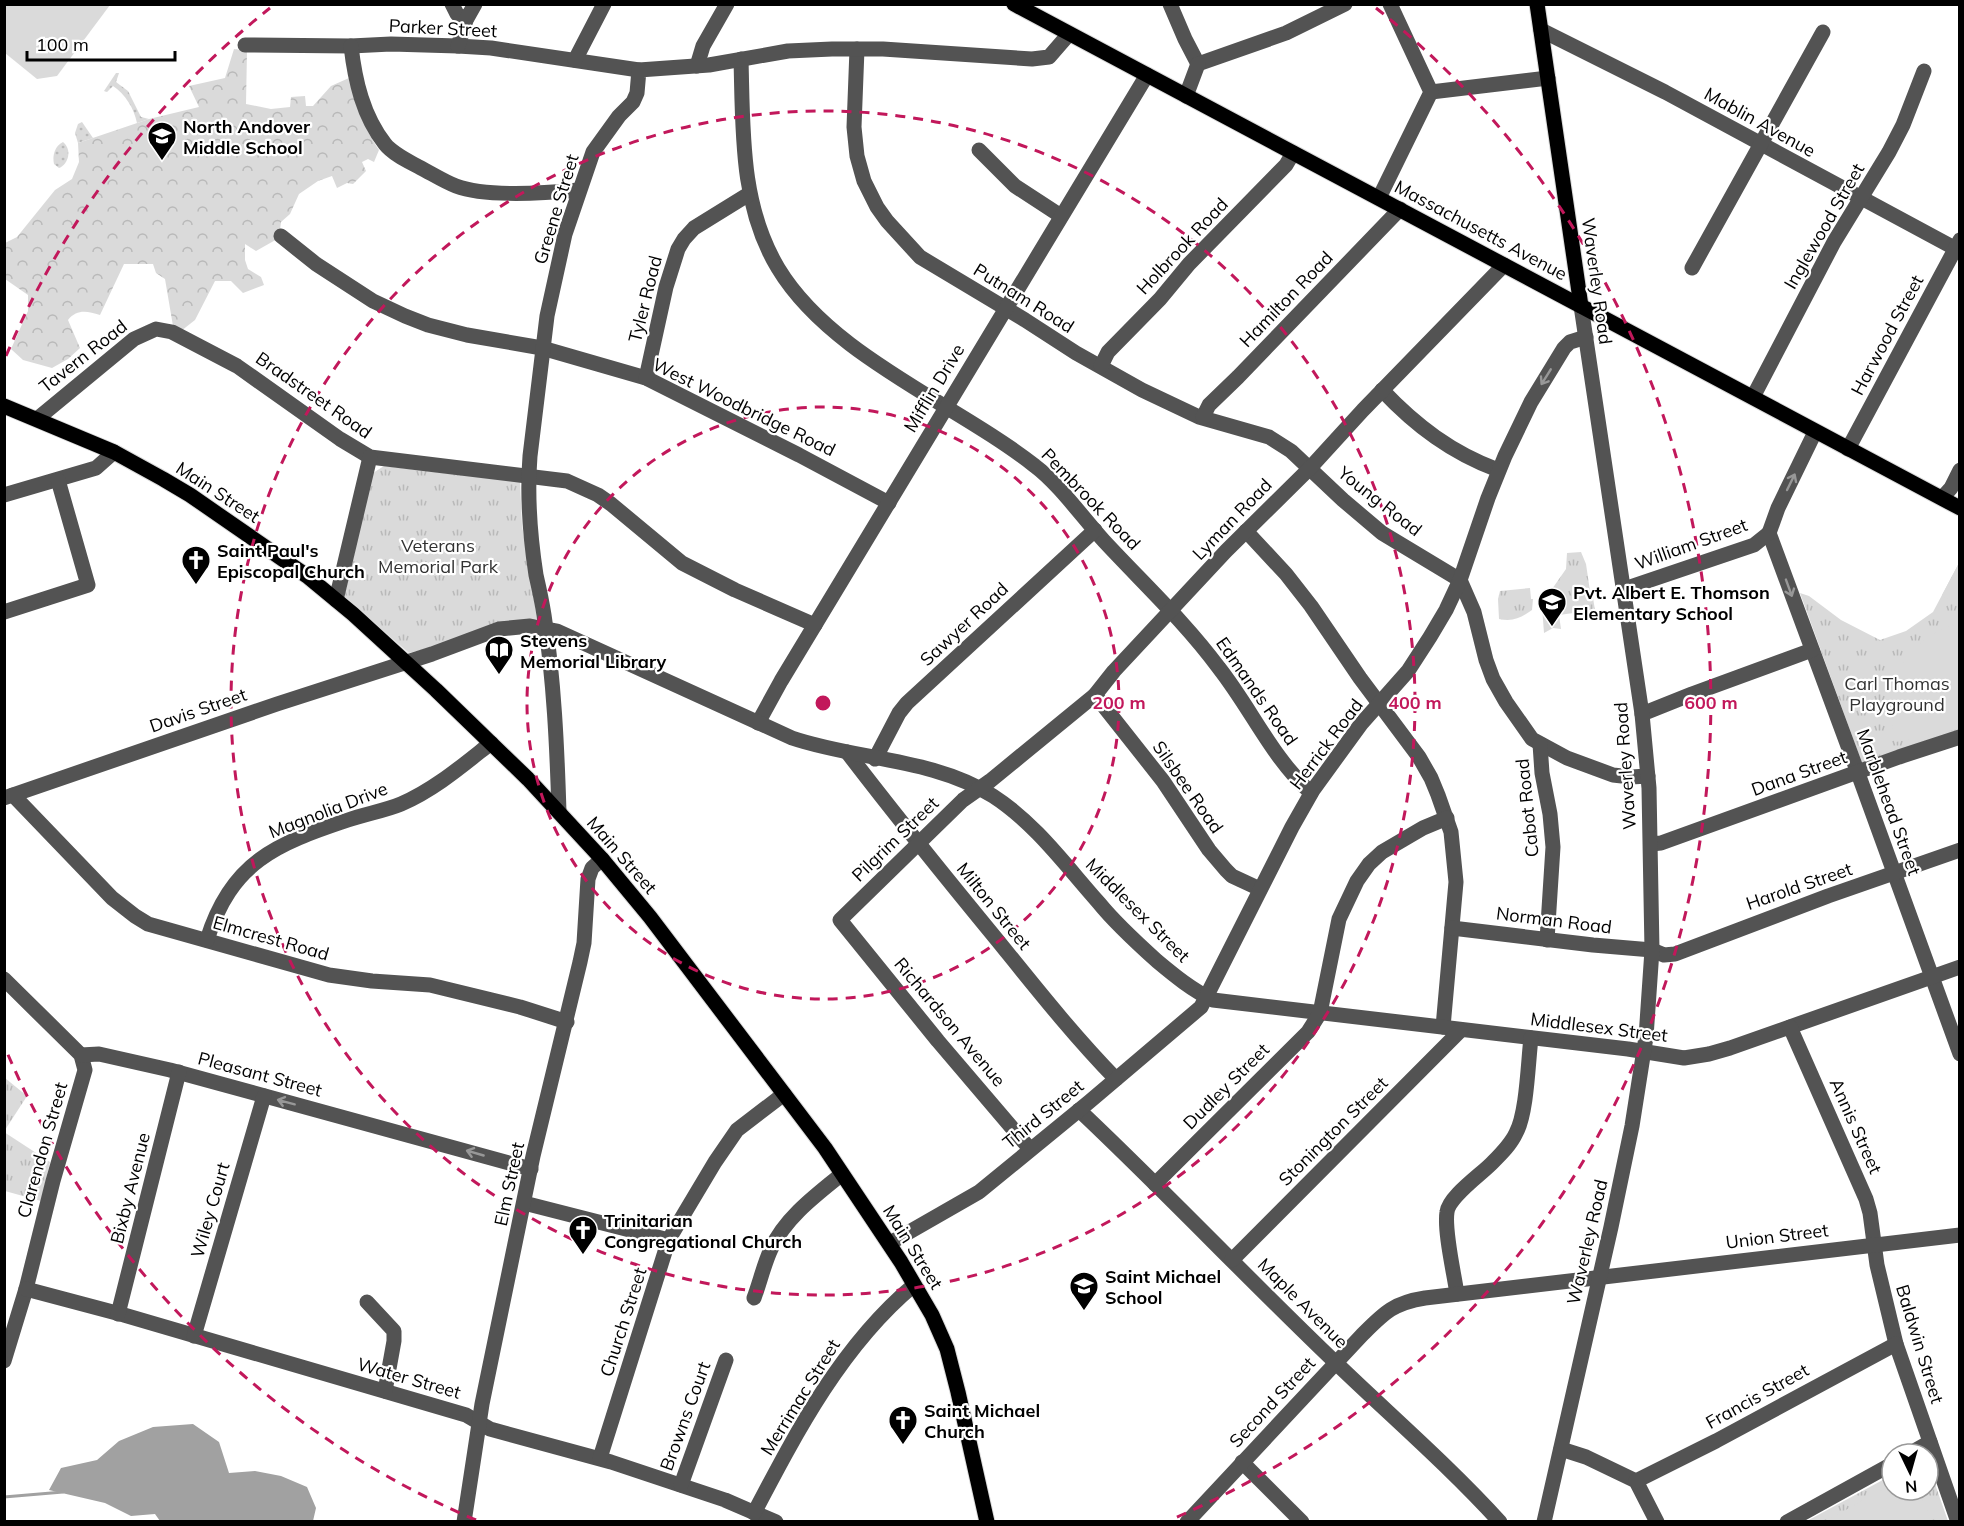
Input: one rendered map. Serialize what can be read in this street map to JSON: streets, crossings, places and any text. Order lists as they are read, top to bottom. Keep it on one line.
{"streets":{"main road":["Massachusetts Avenue","Waverley Road","Main Street"],"street":["Parker Street","Mablin Avenue","Greene Street","Inglewood Street","Holbrook Road","Putnam Road","Tyler Road","Hamilton Road","Harwood Street","Tavern Road","Mifflin Drive","Bradstreet Road","West Woodbridge Road","Pembrook Road","Young Road","Lyman Road","William Street","Sawyer Road","Edmands Road","Davis Street","Herrick Road","Dana Street","Silsbee Road","Marblehead Street","Cabot Road","Magnolia Drive","Pilgrim Street","Harold Street","Milton Street","Middlesex Street","Norman Road","Elmcrest Road","Richardson Avenue","Pleasant Street","Dudley Street","Third Street","Annis Street","Stonington Street","Clarendon Street","Elm Street","Bixby Avenue","Wiley Court","Union Street","Maple Avenue","Church Street","Baldwin Street","Water Street","Francis Street","Merrimac Street","Second Street","Browns Court"]},"crossings":[["Parker Street","Greene Street"],["Mablin Avenue","Inglewood Street"],["Mablin Avenue","Waverley Road"],["Mablin Avenue","Harwood Street"],["Greene Street","Bradstreet Road"],["Greene Street","West Woodbridge Road"],["Greene Street","Main Street"],["Greene Street","Middlesex Street"],["Inglewood Street","Massachusetts Avenue"],["Massachusetts Avenue","Holbrook Road"],["Massachusetts Avenue","Waverley Road"],["Massachusetts Avenue","Hamilton Road"],["Massachusetts Avenue","Harwood Street"],["Massachusetts Avenue","Mifflin Drive"],["Massachusetts Avenue","Lyman Road"],["Holbrook Road","Putnam Road"],["Waverley Road","William Street"],["Waverley Road","Herrick Road"],["Waverley Road","Dana Street"],["Waverley Road","Harold Street"],["Waverley Road","Middlesex Street"],["Waverley Road","Norman Road"],["Waverley Road","Union Street"],["Waverley Road","Second Street"],["Putnam Road","Hamilton Road"],["Putnam Road","Mifflin Drive"],["Putnam Road","Young Road"],["Putnam Road","Lyman Road"],["Tyler Road","West Woodbridge Road"],["Tyler Road","Pembrook Road"],["Tavern Road","Bradstreet Road"],["Tavern Road","Main Street"],["Mifflin Drive","Bradstreet Road"],["Mifflin Drive","West Woodbridge Road"],["Mifflin Drive","Pembrook Road"],["Mifflin Drive","Middlesex Street"],["Main Street","Davis Street"],["Main Street","Magnolia Drive"],["Main Street","Middlesex Street"],["Main Street","Third Street"],["Main Street","Elm Street"],["Main Street","Church Street"],["Main Street","Merrimac Street"],["Pembrook Road","Lyman Road"],["Pembrook Road","Sawyer Road"],["Pembrook Road","Edmands Road"],["Young Road","Lyman Road"],["Young Road","Herrick Road"],["Lyman Road","Edmands Road"],["Lyman Road","Silsbee Road"],["Lyman Road","Pilgrim Street"],["Lyman Road","Middlesex Street"],["William Street","Marblehead Street"],["Sawyer Road","Middlesex Street"],["Edmands Road","Herrick Road"],["Davis Street","Middlesex Street"],["Davis Street","Elmcrest Road"],["Herrick Road","Silsbee Road"],["Herrick Road","Middlesex Street"],["Herrick Road","Third Street"],["Dana Street","Marblehead Street"],["Marblehead Street","Harold Street"],["Marblehead Street","Middlesex Street"],["Cabot Road","Norman Road"],["Magnolia Drive","Elmcrest Road"],["Pilgrim Street","Milton Street"],["Pilgrim Street","Middlesex Street"],["Pilgrim Street","Richardson Avenue"],["Harold Street","Norman Road"],["Milton Street","Middlesex Street"],["Milton Street","Third Street"],["Middlesex Street","Dudley Street"],["Middlesex Street","Third Street"],["Middlesex Street","Annis Street"],["Middlesex Street","Stonington Street"],["Elmcrest Road","Elm Street"],["Richardson Avenue","Third Street"],["Pleasant Street","Clarendon Street"],["Pleasant Street","Elm Street"],["Pleasant Street","Bixby Avenue"],["Pleasant Street","Wiley Court"],["Dudley Street","Maple Avenue"],["Third Street","Maple Avenue"],["Annis Street","Union Street"],["Annis Street","Baldwin Street"],["Stonington Street","Maple Avenue"],["Clarendon Street","Water Street"],["Elm Street","Water Street"],["Bixby Avenue","Water Street"],["Wiley Court","Water Street"],["Union Street","Baldwin Street"],["Union Street","Second Street"],["Maple Avenue","Second Street"],["Church Street","Water Street"],["Baldwin Street","Francis Street"],["Water Street","Merrimac Street"],["Water Street","Browns Court"]],"one_way":["Pleasant Street"],"parks":["Veterans Memorial Park","Carl Thomas Playground"],"places":{"school or university":["North Andover Middle School","Pvt. Albert E. Thomson Elementary School","Saint Michael School"],"church":["Saint Paul's Episcopal Church","Trinitarian Congregational Church","Saint Michael Church"],"library":["Stevens Memorial Library"]},"scale_bar":"100 m","north":"bottom","rings":["200 m","400 m","600 m"]}
